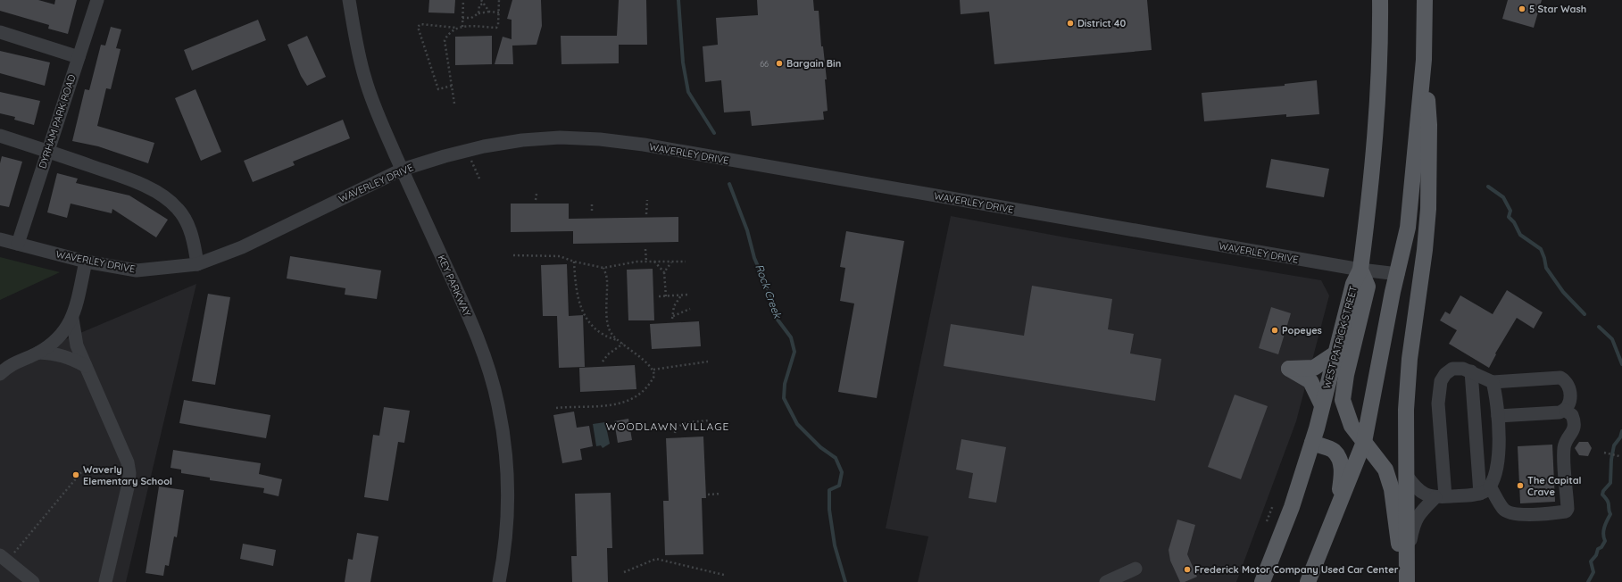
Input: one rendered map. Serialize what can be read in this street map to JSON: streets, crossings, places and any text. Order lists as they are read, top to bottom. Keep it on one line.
{"streets":{"main road":["WEST PATRICK STREET"],"street":["DYRHAM PARK ROAD","WAVERLEY DRIVE","KEY PARKWAY"]},"crossings":[["DYRHAM PARK ROAD","WAVERLEY DRIVE"],["WAVERLEY DRIVE","KEY PARKWAY"],["WAVERLEY DRIVE","WEST PATRICK STREET"]],"districts":["WOODLAWN VILLAGE"],"water":["Rock Creek"],"places":["5 Star Wash","District 40","Bargain Bin","Popeyes","Waverly Elementary School","The Capital Crave","Frederick Motor Company Used Car Center"],"house_numbers":["66"]}
